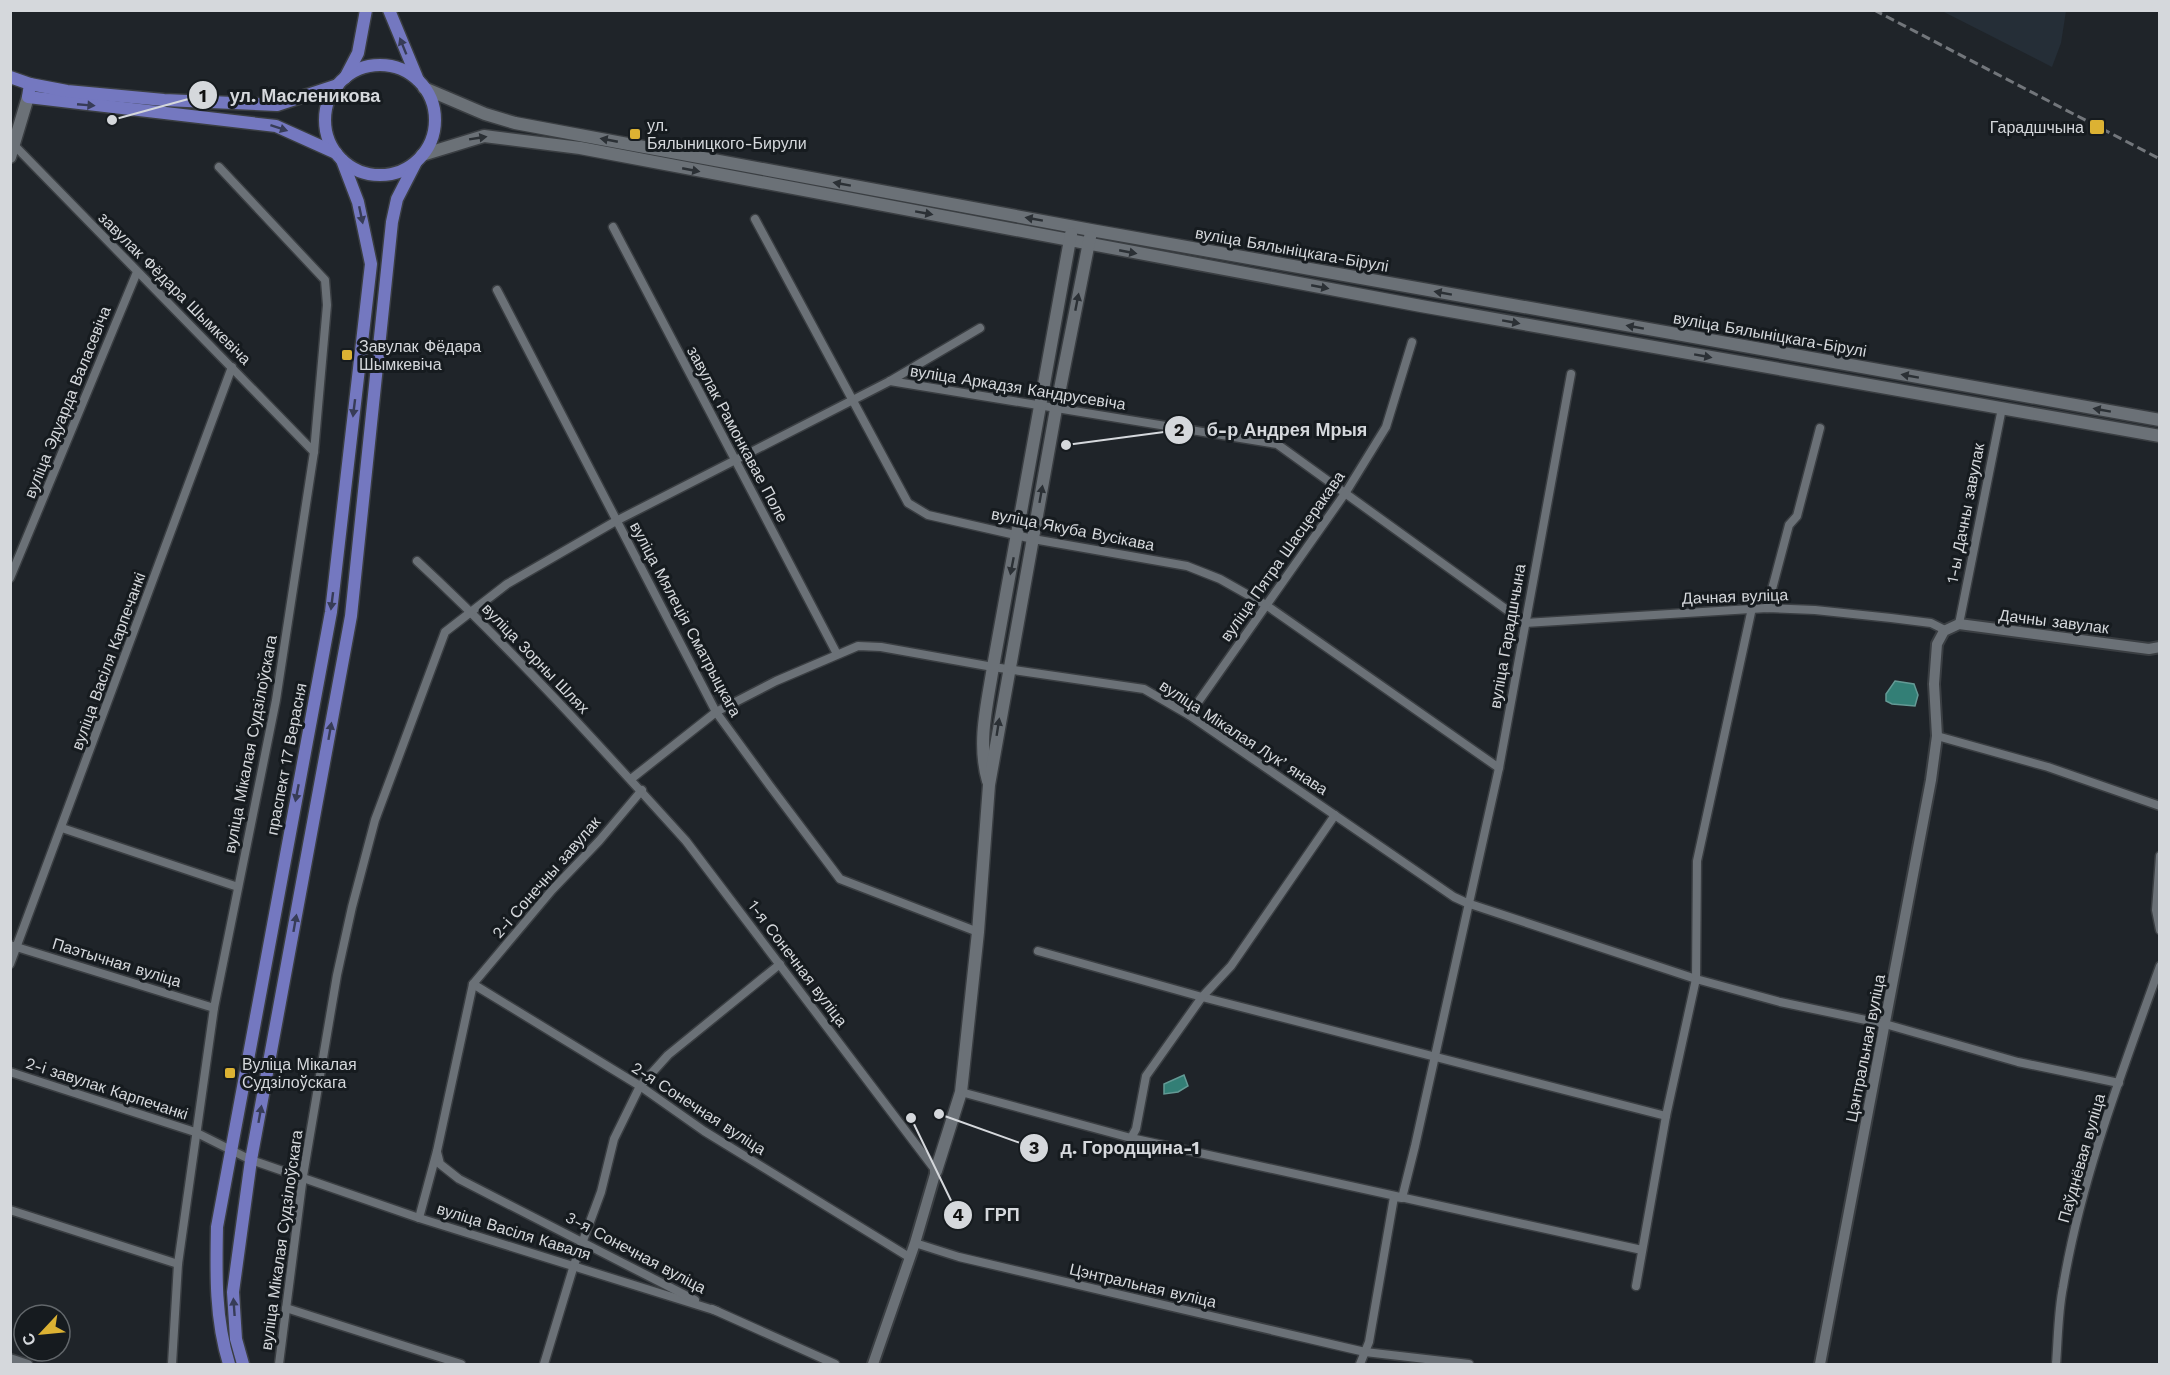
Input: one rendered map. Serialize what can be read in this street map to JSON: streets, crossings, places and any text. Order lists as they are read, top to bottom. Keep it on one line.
{"streets":{"main road":["вуліца Бялыніцкага-Бірулі","праспект 17 Верасня"],"street":["завулак Фёдара Шымкевіча","вуліца Аркадзя Кандрусевіча","вуліца Эдуарда Валасевіча","завулак Рамонкавае Поле","1-ы Дачны завулак","вуліца Якуба Вусікава","вуліца Пятра Шасцеракава","Дачная вуліца","вуліца Мялеція Сматрыцкага","Дачны завулак","вуліца Гарадшчына","вуліца Зорны Шлях","вуліца Васіля Карпечанкі","вуліца Мікалая Лукʼянава","вуліца Мікалая Судзілоўскага","2-і Сонечны завулак","Паэтычная вуліца","1-я Сонечная вуліца","Цэнтральная вуліца","2-і завулак Карпечанкі","2-я Сонечная вуліца","Паўднёвая вуліца","вуліца Васіля Каваля","3-я Сонечная вуліца"]},"crossings":[["вуліца Бялыніцкага-Бірулі","1-ы Дачны завулак"],["вуліца Бялыніцкага-Бірулі","праспект 17 Верасня"],["завулак Фёдара Шымкевіча","вуліца Эдуарда Валасевіча"],["завулак Фёдара Шымкевіча","вуліца Васіля Карпечанкі"],["завулак Фёдара Шымкевіча","вуліца Мікалая Судзілоўскага"],["вуліца Аркадзя Кандрусевіча","завулак Рамонкавае Поле"],["вуліца Аркадзя Кандрусевіча","вуліца Якуба Вусікава"],["вуліца Аркадзя Кандрусевіча","вуліца Пятра Шасцеракава"],["вуліца Аркадзя Кандрусевіча","Дачная вуліца"],["вуліца Аркадзя Кандрусевіча","вуліца Мялеція Сматрыцкага"],["вуліца Аркадзя Кандрусевіча","вуліца Гарадшчына"],["вуліца Аркадзя Кандрусевіча","вуліца Зорны Шлях"],["вуліца Аркадзя Кандрусевіча","вуліца Мікалая Судзілоўскага"],["завулак Рамонкавае Поле","вуліца Мікалая Лукʼянава"],["1-ы Дачны завулак","Дачны завулак"],["вуліца Якуба Вусікава","вуліца Пятра Шасцеракава"],["вуліца Якуба Вусікава","вуліца Гарадшчына"],["вуліца Пятра Шасцеракава","вуліца Мікалая Лукʼянава"],["Дачная вуліца","вуліца Гарадшчына"],["Дачная вуліца","Цэнтральная вуліца"],["вуліца Мялеція Сматрыцкага","вуліца Мікалая Лукʼянава"],["вуліца Гарадшчына","вуліца Мікалая Лукʼянава"],["вуліца Зорны Шлях","вуліца Мікалая Лукʼянава"],["вуліца Зорны Шлях","вуліца Мікалая Судзілоўскага"],["вуліца Зорны Шлях","1-я Сонечная вуліца"],["вуліца Васіля Карпечанкі","Паэтычная вуліца"],["вуліца Мікалая Лукʼянава","1-я Сонечная вуліца"],["вуліца Мікалая Лукʼянава","Цэнтральная вуліца"],["вуліца Мікалая Лукʼянава","Паўднёвая вуліца"],["вуліца Мікалая Судзілоўскага","Паэтычная вуліца"],["вуліца Мікалая Судзілоўскага","2-і завулак Карпечанкі"],["вуліца Мікалая Судзілоўскага","вуліца Васіля Каваля"],["праспект 17 Верасня","2-і завулак Карпечанкі"],["2-і Сонечны завулак","1-я Сонечная вуліца"],["2-і Сонечны завулак","2-я Сонечная вуліца"],["2-і завулак Карпечанкі","вуліца Васіля Каваля"],["вуліца Васіля Каваля","3-я Сонечная вуліца"]],"places":{"other":["ул. Масленикова","б-р Андрея Мрыя","д. Городщина-1","ГРП"],"transit":["Гарадшчына","ул. Бялыницкого-Бирули","Завулак Фёдара Шымкевіча","Вуліца Мікалая Судзілоўскага"]},"north":"bottom left"}
